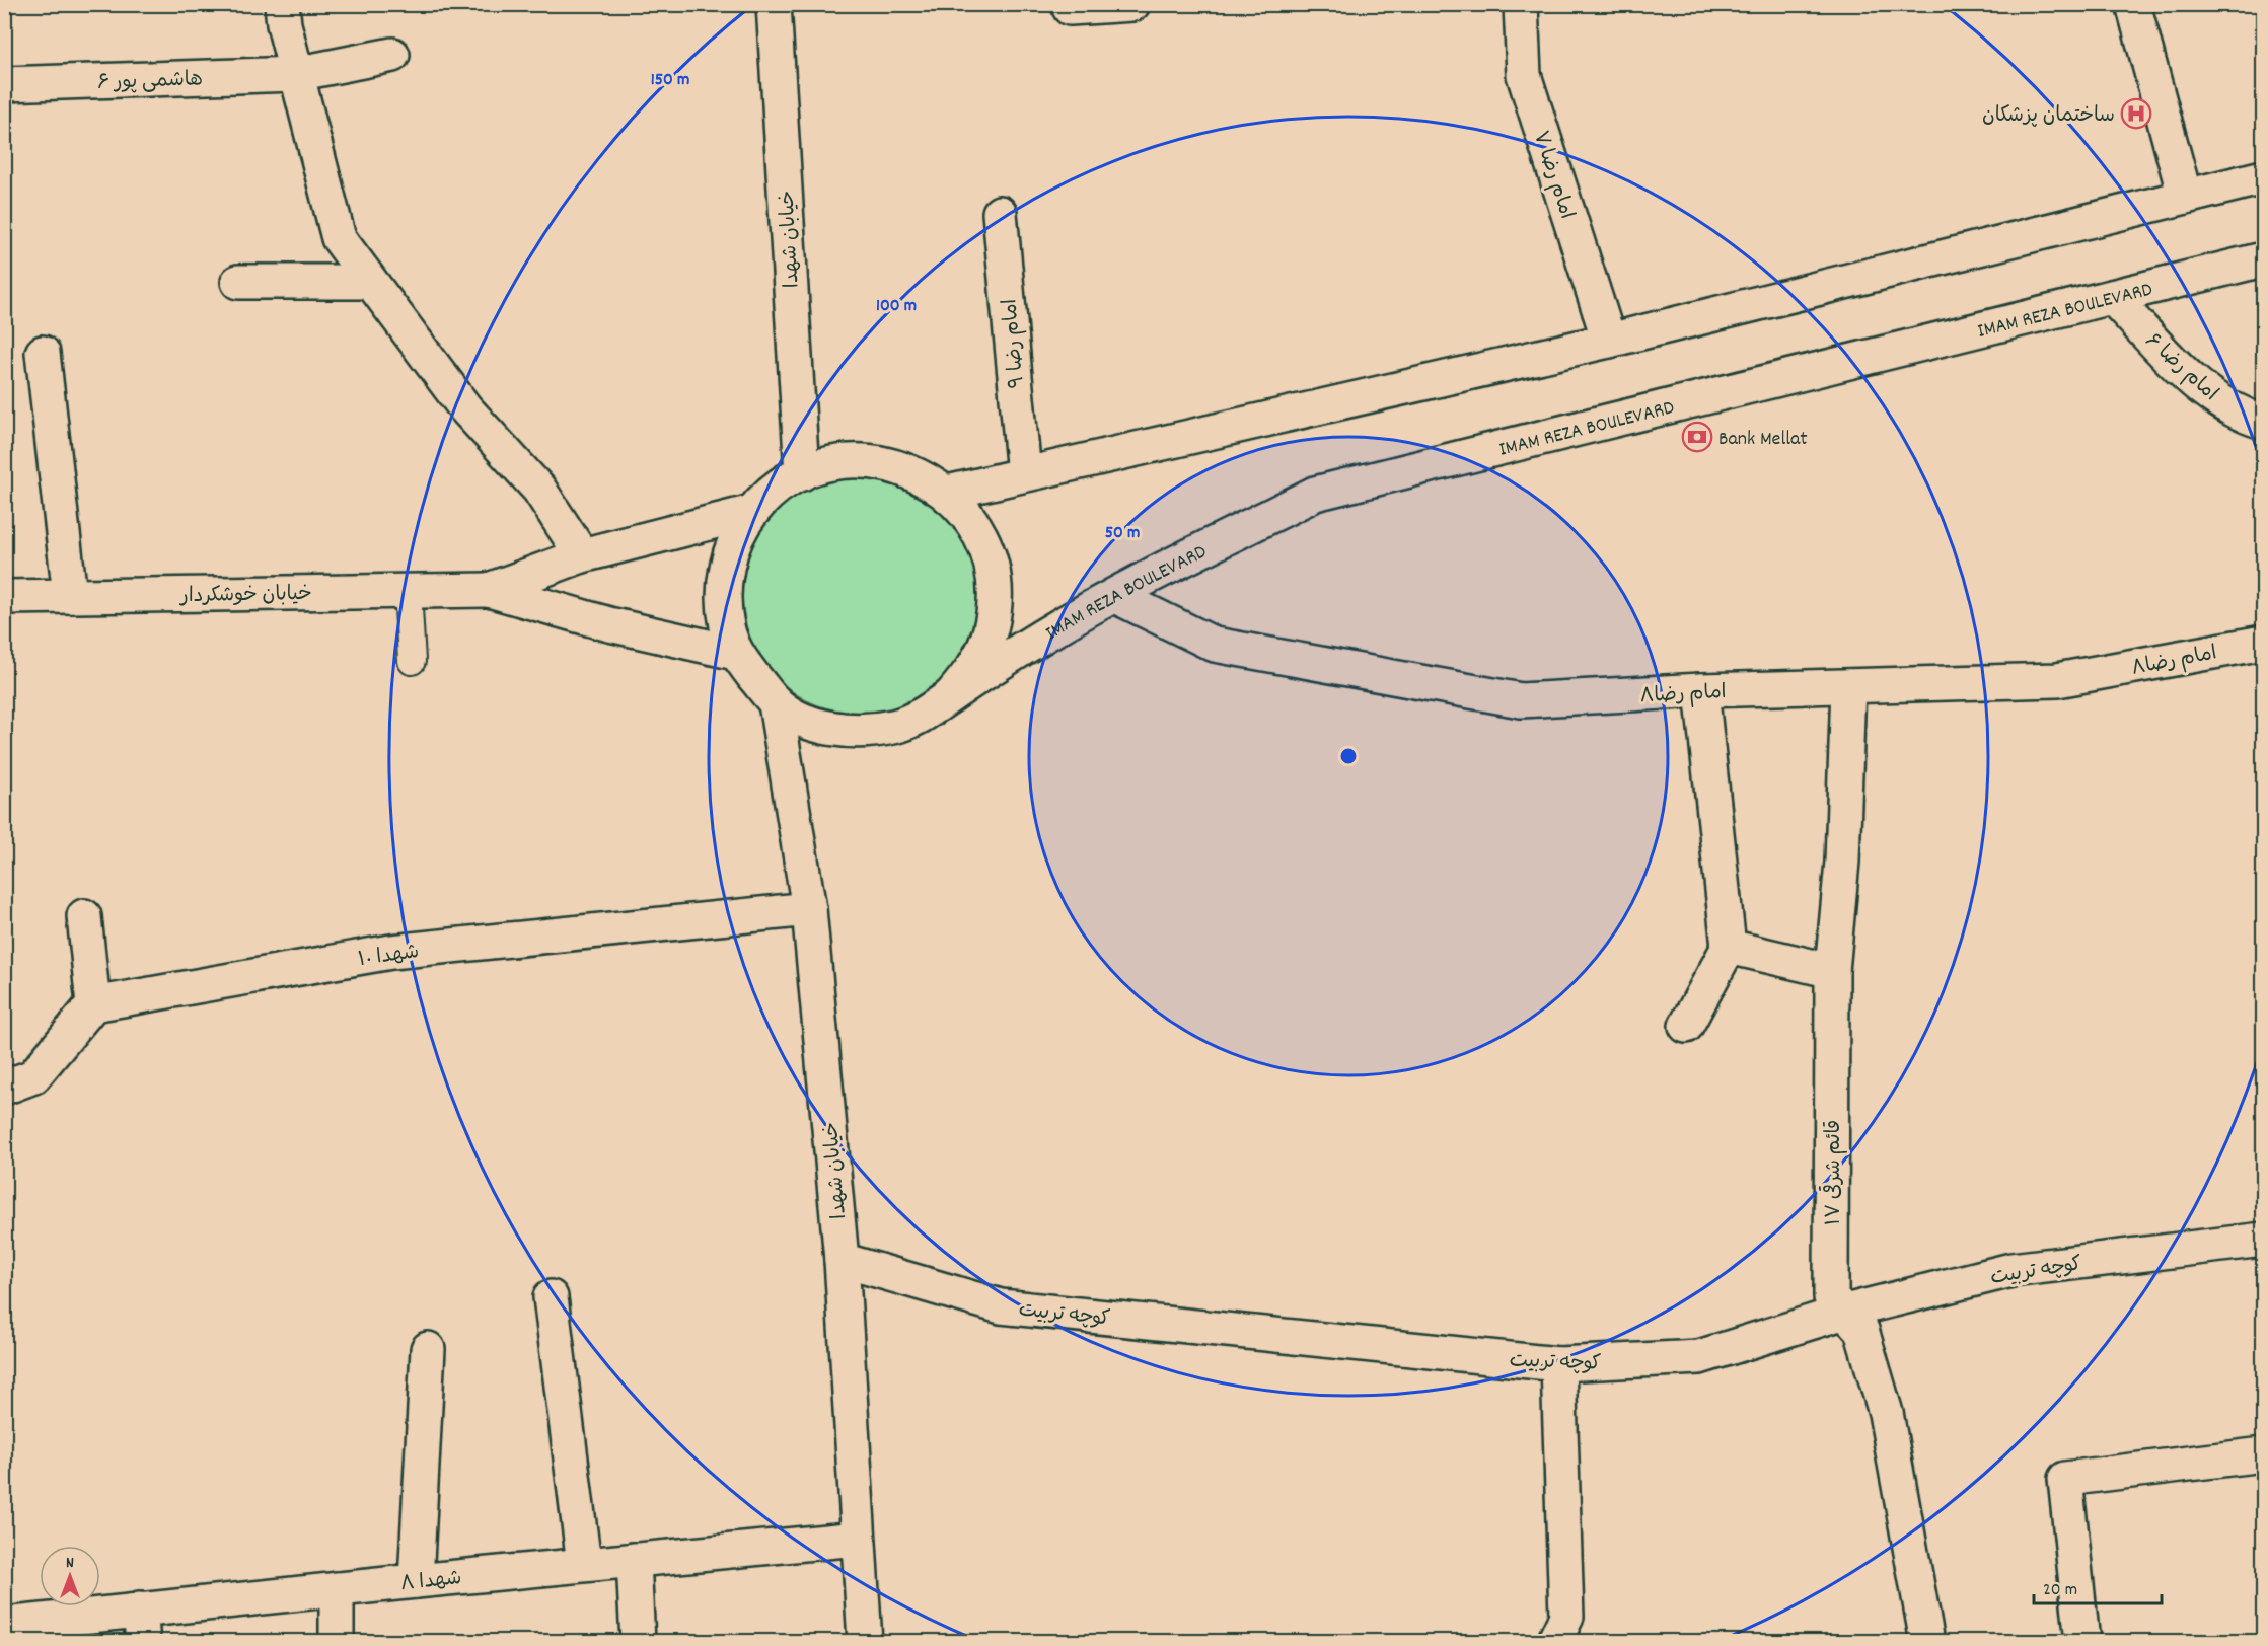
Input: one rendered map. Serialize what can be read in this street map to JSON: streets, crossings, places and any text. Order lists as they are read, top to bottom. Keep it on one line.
{"streets":{"street":["هاشمی پور ۶","امام رضا ۷","خیابان شهدا","IMAM REZA BOULEVARD","امام رضا ۹","امام رضا ۶","خیابان خوشکردار","۸امام رضا","شهدا ۱۰","قائم شرقی ۱۷","کوچه تربیت","شهدا ۸"]},"crossings":[["خیابان شهدا","شهدا ۱۰"],["خیابان شهدا","کوچه تربیت"],["خیابان شهدا","شهدا ۸"],["IMAM REZA BOULEVARD","امام رضا ۶"],["IMAM REZA BOULEVARD","۸امام رضا"],["۸امام رضا","قائم شرقی ۱۷"],["قائم شرقی ۱۷","کوچه تربیت"]],"places":{"hospital":["ساختمان پزشکان"],"bank":["Bank Mellat"]},"scale_bar":"20 m","north":"top","rings":["150 m","100 m","50 m"]}
